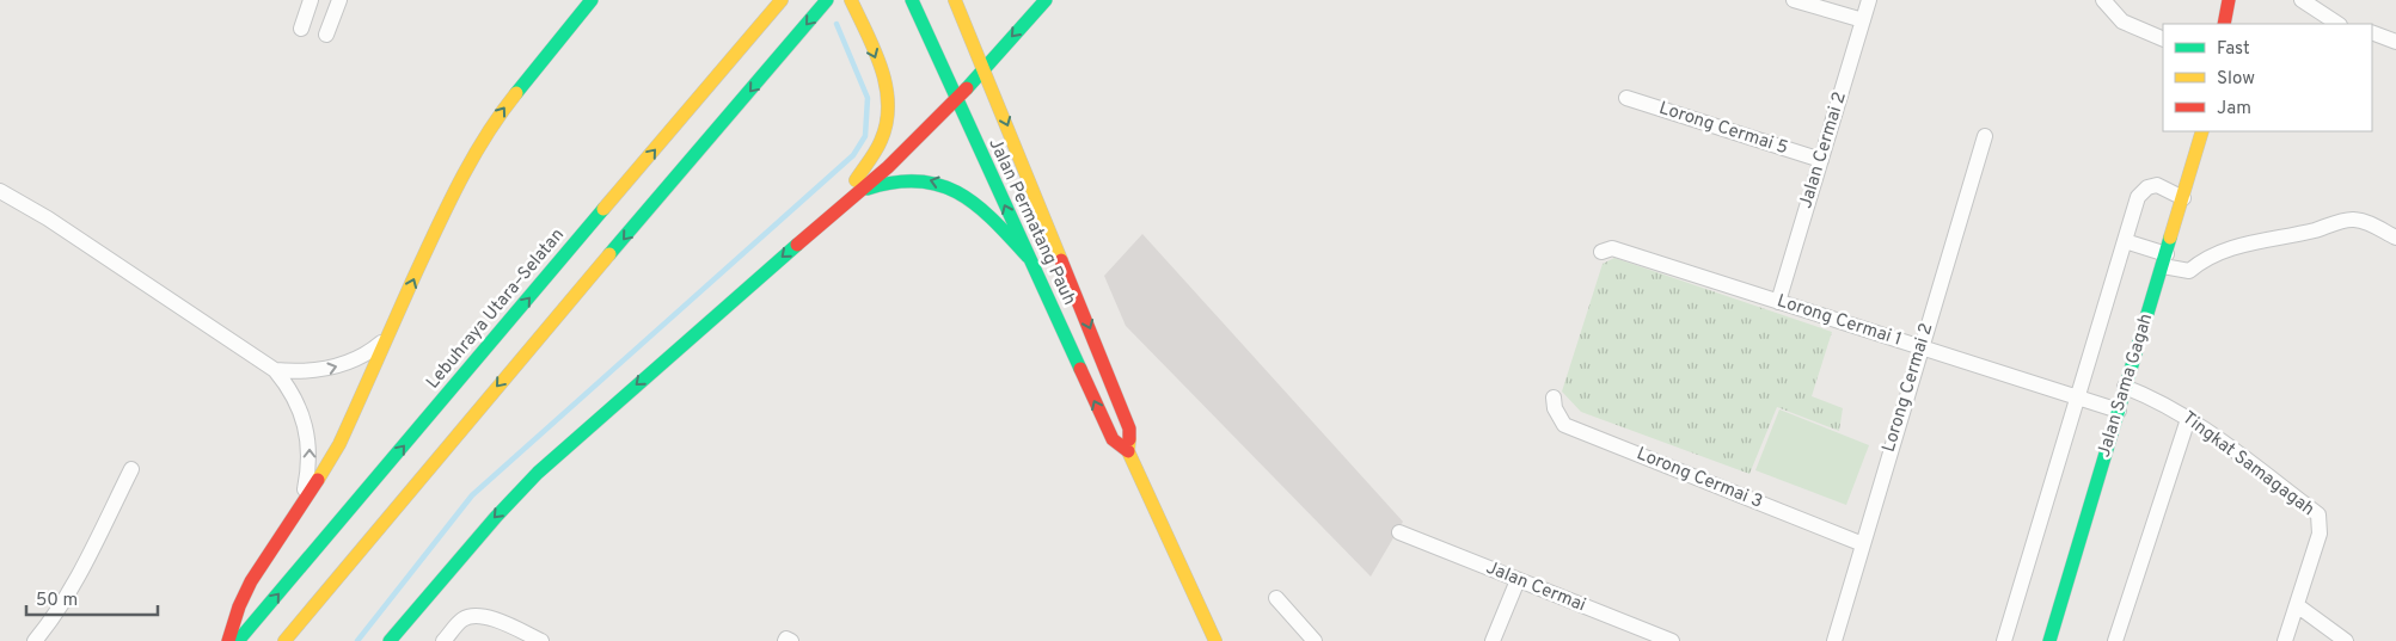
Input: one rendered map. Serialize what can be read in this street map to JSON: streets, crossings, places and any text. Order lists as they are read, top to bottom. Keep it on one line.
{"streets":{"main road":["Jalan Permatang Pauh","Lebuhraya Utara–Selatan","Jalan Sama Gagah"],"street":["Lorong Cermai 5","Jalan Cermai 2","Lorong Cermai 1","Lorong Cermai 2","Tingkat Samagagah","Lorong Cermai 3","Jalan Cermai"]},"crossings":[["Lorong Cermai 5","Jalan Cermai 2"],["Jalan Cermai 2","Lorong Cermai 1"],["Lorong Cermai 1","Jalan Sama Gagah"],["Lorong Cermai 1","Lorong Cermai 2"],["Jalan Sama Gagah","Tingkat Samagagah"],["Lorong Cermai 2","Lorong Cermai 3"]],"legend":["Fast","Slow","Jam"],"scale_bar":"50 m"}
